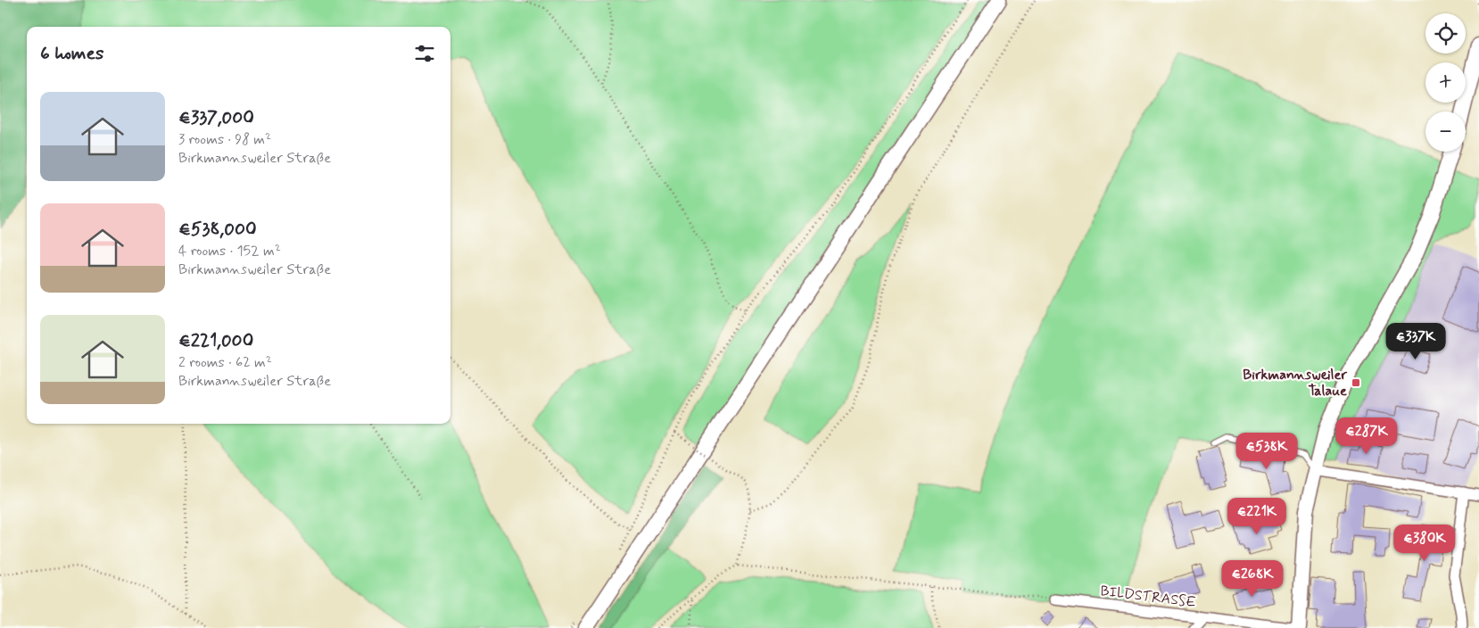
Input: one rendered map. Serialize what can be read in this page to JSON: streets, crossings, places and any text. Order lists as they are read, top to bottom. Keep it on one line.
{"streets":{"street":["BILDSTRASSE"]},"places":{"transit":["Birkmannsweiler Talaue"]},"page":{"map_buttons":["+","−"],"heading":"6 homes","list":[{"name":"€337,000","note":"3 rooms · 98 m² · Birkmannsweiler Straße"},{"name":"€538,000","note":"4 rooms · 152 m² · Birkmannsweiler Straße"},{"name":"€221,000","note":"2 rooms · 62 m² · Birkmannsweiler Straße"}],"price":["€337K","€287K","€538K","€221K","€380K","€268K"]}}
